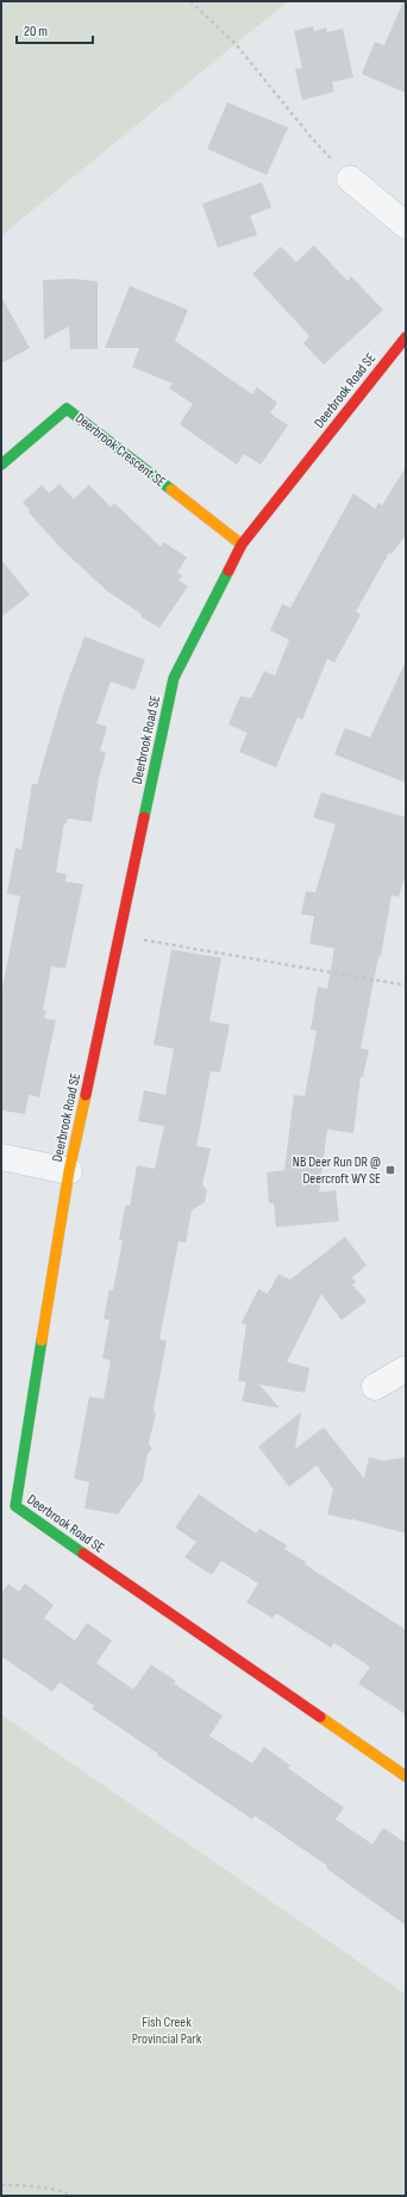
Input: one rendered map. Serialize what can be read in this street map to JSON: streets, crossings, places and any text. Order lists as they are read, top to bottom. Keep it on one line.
{"streets":{"street":["Deerbrook Road SE","Deerbrook Crescent SE"]},"crossings":[["Deerbrook Road SE","Deerbrook Crescent SE"]],"parks":["Fish Creek Provincial Park"],"places":{"transit":["NB Deer Run DR @ Deercroft WY SE"]},"scale_bar":"20 m"}
